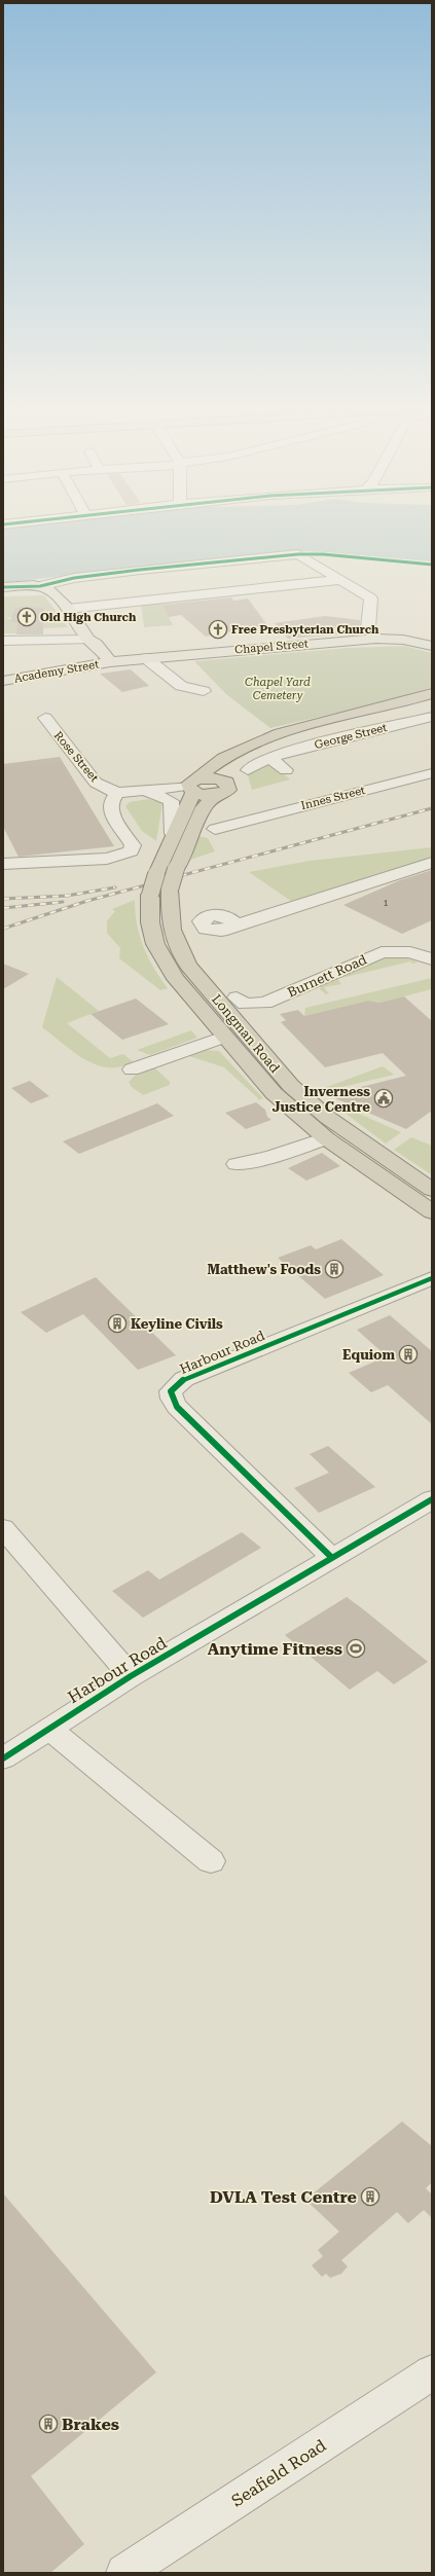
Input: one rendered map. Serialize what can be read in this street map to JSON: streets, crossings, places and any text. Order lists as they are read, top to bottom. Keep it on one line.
{"streets":{"highway":["Longman Road"],"main road":["Chapel Street","Academy Street"],"street":["George Street","Rose Street","Innes Street","Burnett Road","Harbour Road","Seafield Road"]},"crossings":[["Chapel Street","Academy Street"]],"parks":["Chapel Yard Cemetery"],"places":{"church":["Old High Church","Free Presbyterian Church"],"public building":["Inverness Justice Centre"],"building":["Matthew's Foods","Keyline Civils","Equiom","DVLA Test Centre","Brakes"],"sports":["Anytime Fitness"]},"house_numbers":["1"]}
